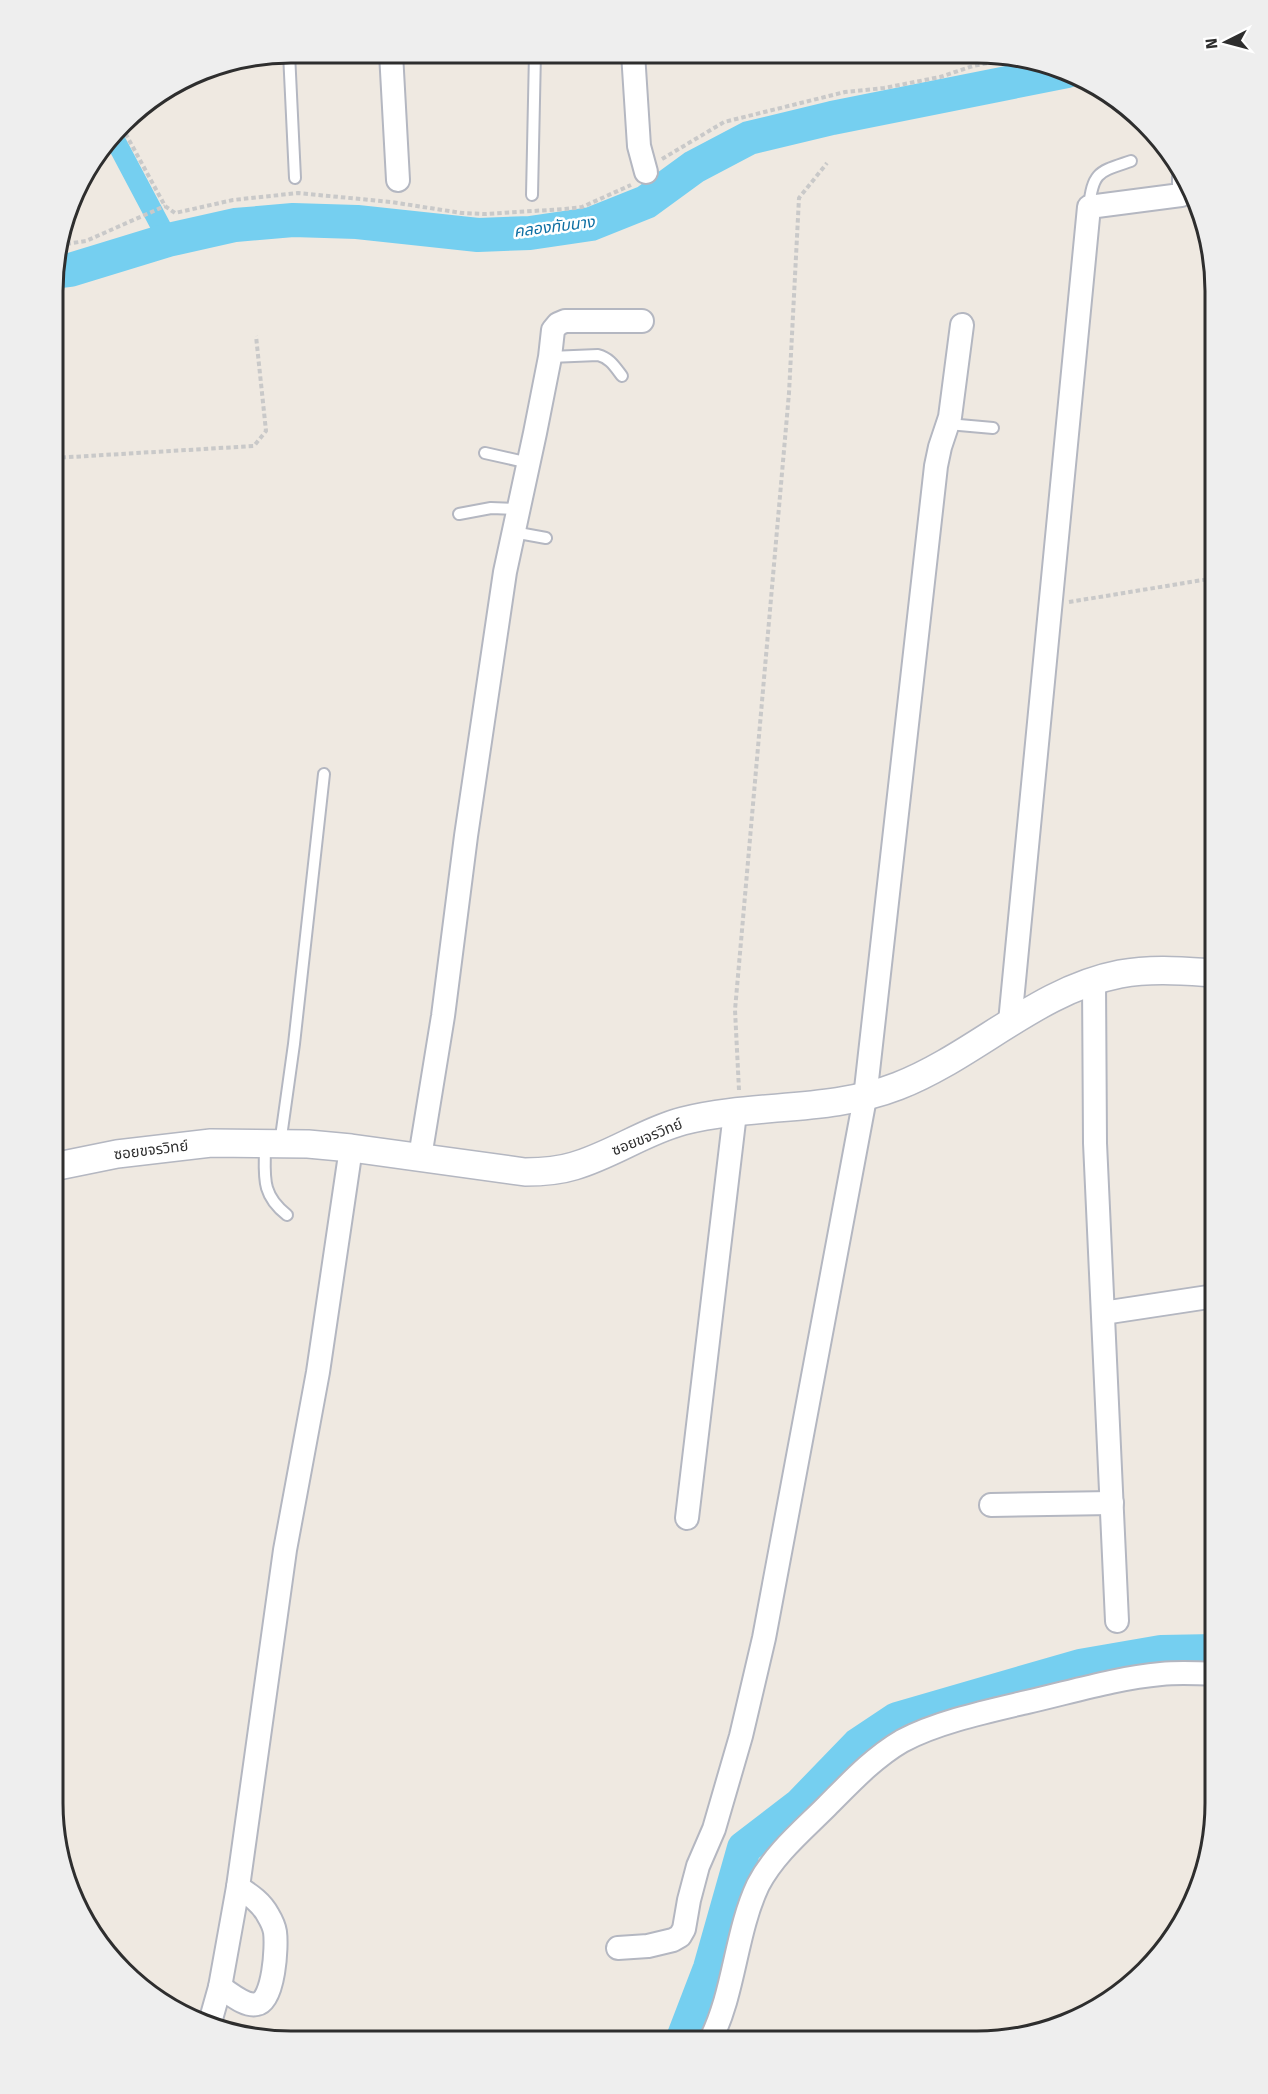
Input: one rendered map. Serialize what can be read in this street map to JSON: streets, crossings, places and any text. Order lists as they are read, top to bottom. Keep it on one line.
{"streets":{"street":["ซอยขจรวิทย์"]},"water":["คลองทับนาง"],"north":"left"}
